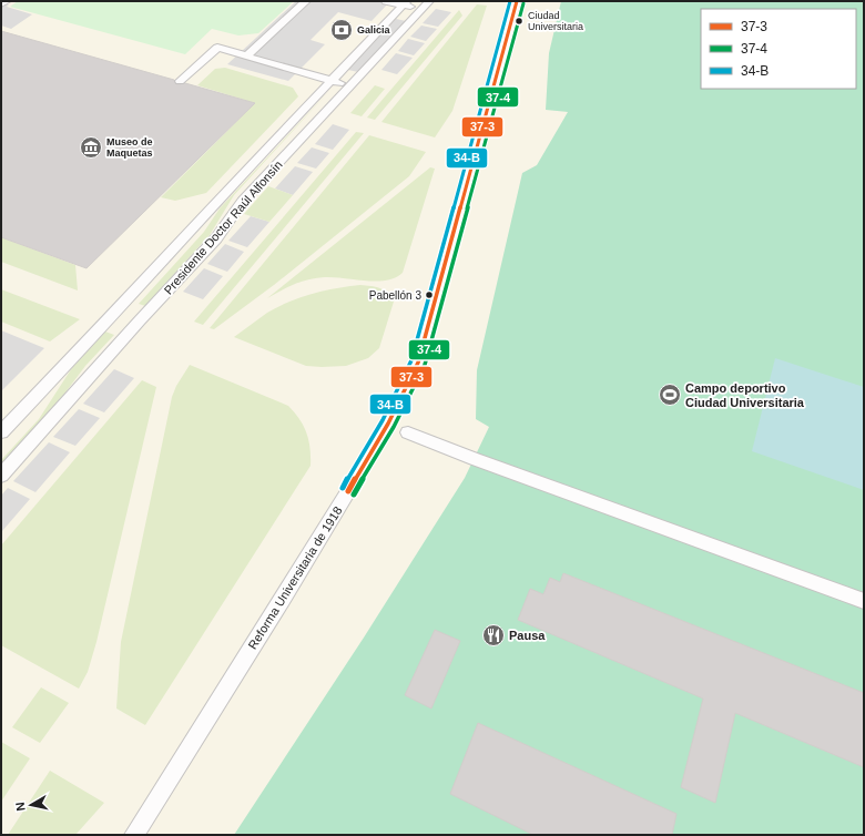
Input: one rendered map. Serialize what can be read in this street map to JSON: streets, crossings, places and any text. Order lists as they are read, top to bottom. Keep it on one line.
{"streets":{"lane":["Presidente Doctor Raúl Alfonsín","Reforma Universitaria de 1918"]},"places":{"other":["Ciudad Universitaria","Pabellón 3"],"bank":["Galicia"],"museum":["Museo de Maquetas"],"sports":["Campo deportivo Ciudad Universitaria"],"restaurant":["Pausa"]},"lines":["transit line 37-3","transit line 34-B","transit line 37-4"],"legend":["37-3","37-4","34-B"],"north":"left"}
